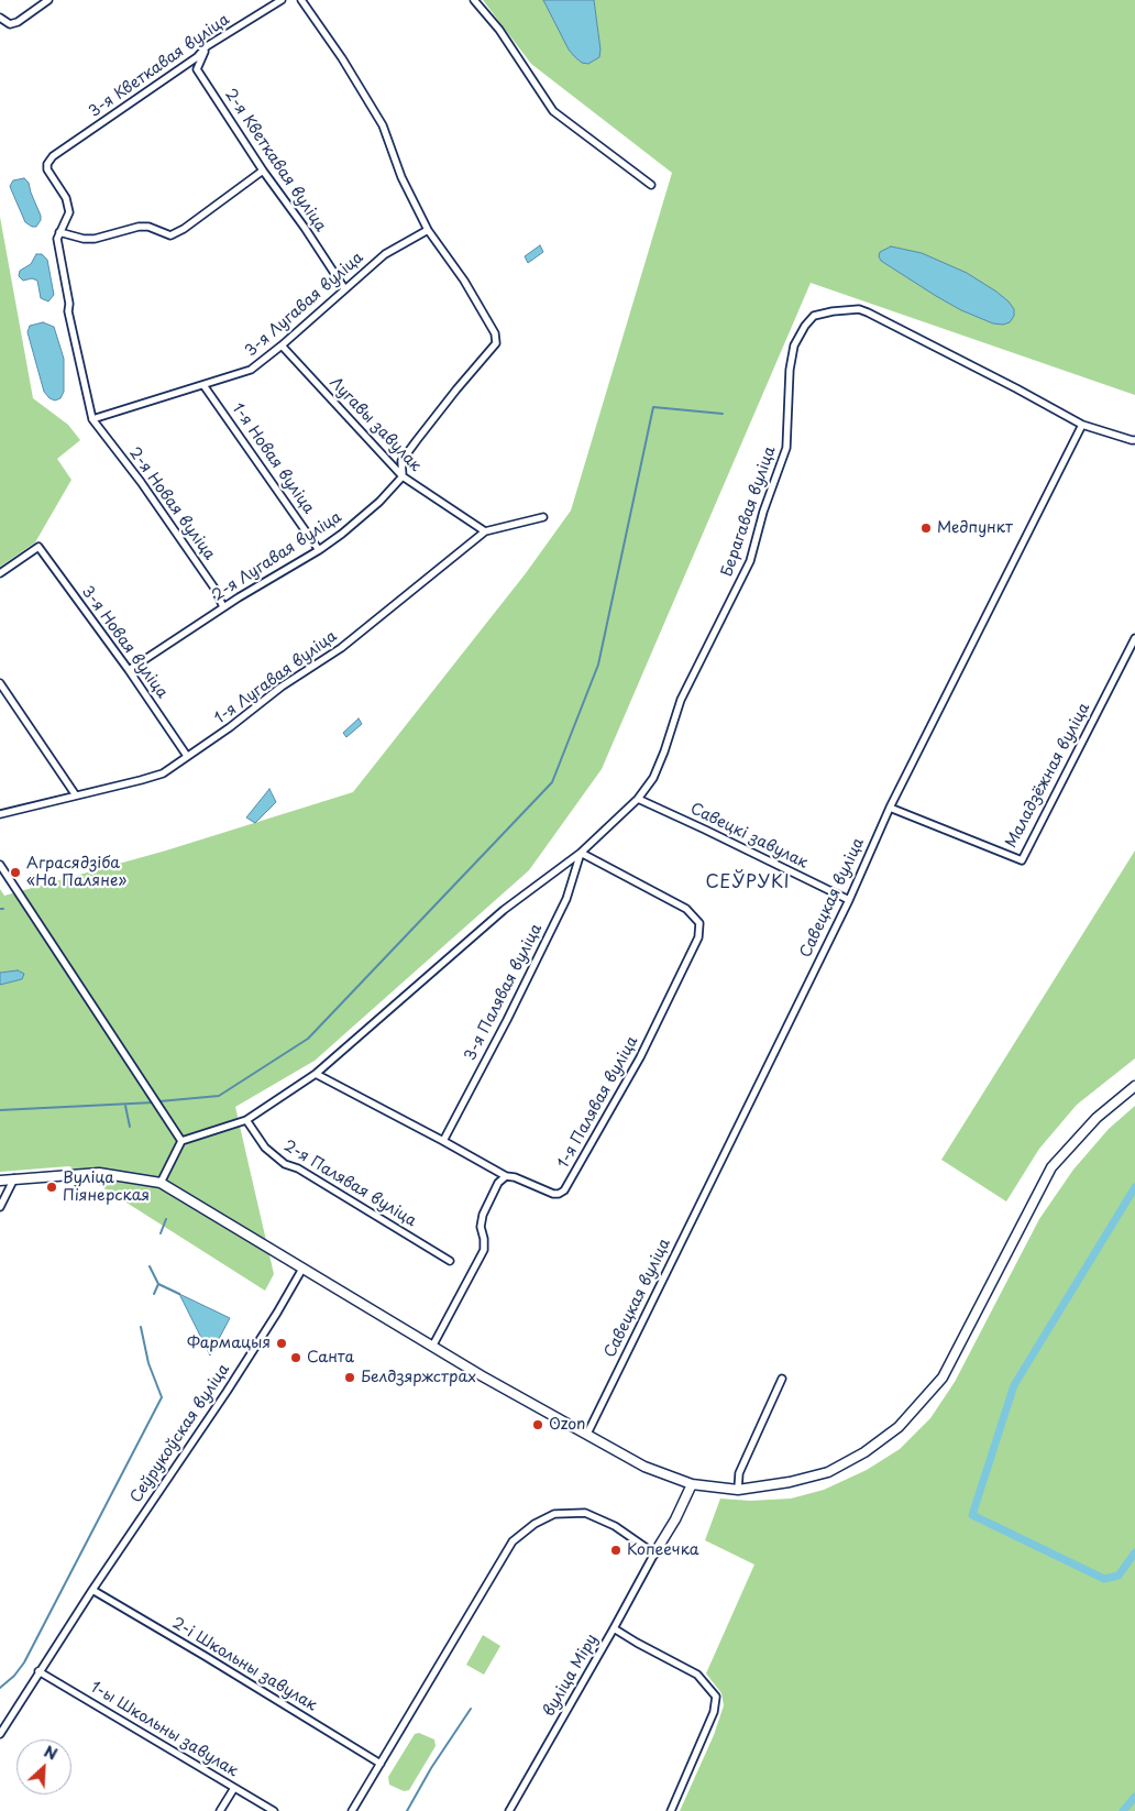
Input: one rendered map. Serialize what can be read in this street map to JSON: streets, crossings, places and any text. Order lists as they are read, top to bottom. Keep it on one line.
{"streets":{"street":["3-я Кветкавая вуліца","2-я Кветкавая вуліца","3-я Лугавая вуліца","Лугавы завулак","1-я Новая вуліца","2-я Новая вуліца","Берагавая вуліца","2-я Лугавая вуліца","3-я Новая вуліца","1-я Лугавая вуліца","Маладзёжная вуліца","Савецкі завулак","Савецкая вуліца","3-я Палявая вуліца","1-я Палявая вуліца","2-я Палявая вуліца","Сеўрукоўская вуліца","2-і Школьны завулак","вуліца Міру","1-ы Школьны завулак"]},"crossings":[["3-я Кветкавая вуліца","2-я Кветкавая вуліца"],["2-я Кветкавая вуліца","3-я Лугавая вуліца"],["3-я Лугавая вуліца","Лугавы завулак"],["3-я Лугавая вуліца","1-я Новая вуліца"],["3-я Лугавая вуліца","2-я Новая вуліца"],["3-я Лугавая вуліца","2-я Лугавая вуліца"],["Лугавы завулак","2-я Лугавая вуліца"],["Лугавы завулак","1-я Лугавая вуліца"],["1-я Новая вуліца","2-я Лугавая вуліца"],["2-я Новая вуліца","2-я Лугавая вуліца"],["Берагавая вуліца","Савецкі завулак"],["Берагавая вуліца","Савецкая вуліца"],["Берагавая вуліца","3-я Палявая вуліца"],["Берагавая вуліца","1-я Палявая вуліца"],["Берагавая вуліца","2-я Палявая вуліца"],["2-я Лугавая вуліца","3-я Новая вуліца"],["3-я Новая вуліца","1-я Лугавая вуліца"],["Маладзёжная вуліца","Савецкая вуліца"],["Савецкі завулак","Савецкая вуліца"],["3-я Палявая вуліца","1-я Палявая вуліца"],["Сеўрукоўская вуліца","2-і Школьны завулак"],["Сеўрукоўская вуліца","1-ы Школьны завулак"]],"districts":["СЕЎРУКІ"],"places":["Медпункт","Аграсядзіба «На Паляне»","Вуліца Піянерская","Фармацыя","Санта","Белдзяржстрах","Ozon","Копеечка"],"north":"top right"}
